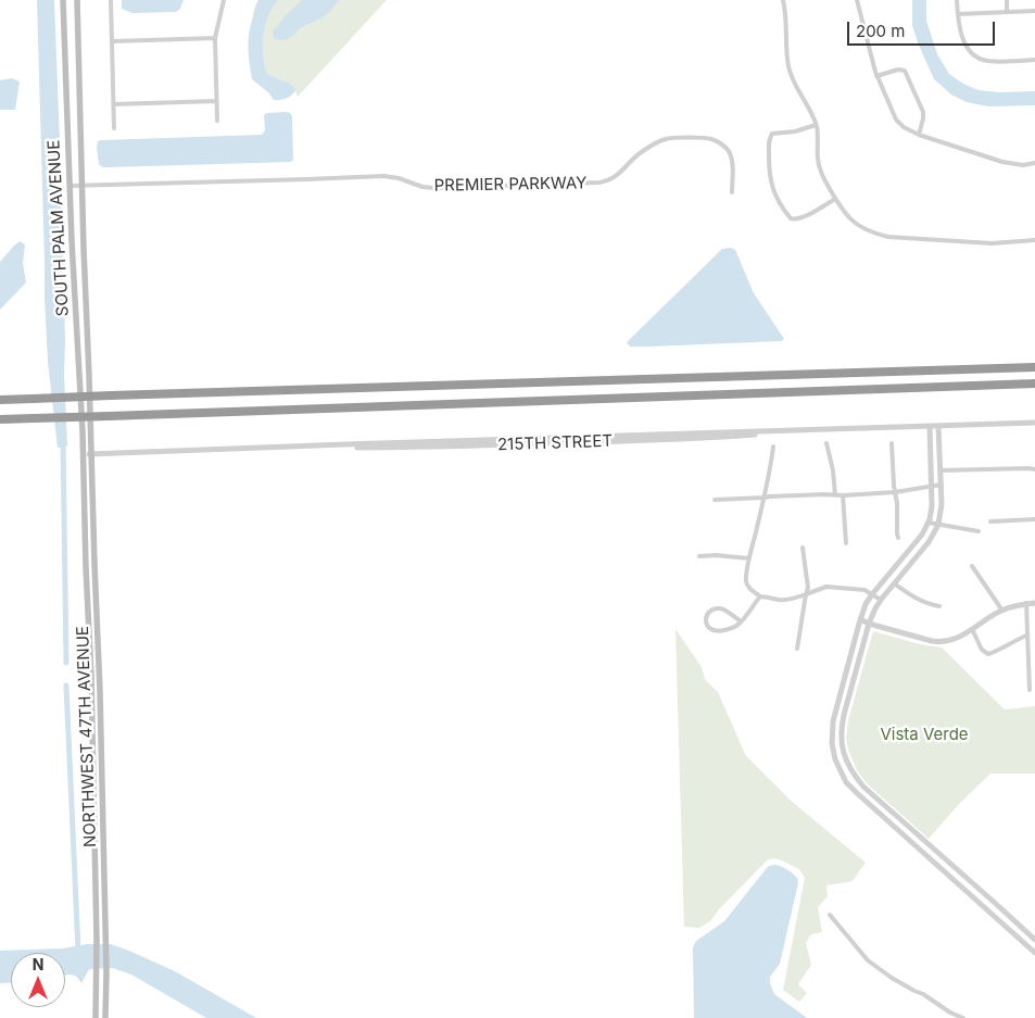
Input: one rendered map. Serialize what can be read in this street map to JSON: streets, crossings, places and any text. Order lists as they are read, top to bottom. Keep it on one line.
{"streets":{"main road":["SOUTH PALM AVENUE","NORTHWEST 47TH AVENUE"],"street":["PREMIER PARKWAY","215TH STREET"]},"crossings":[["PREMIER PARKWAY","SOUTH PALM AVENUE"],["SOUTH PALM AVENUE","215TH STREET"],["SOUTH PALM AVENUE","NORTHWEST 47TH AVENUE"],["215TH STREET","NORTHWEST 47TH AVENUE"]],"parks":["Vista Verde"],"scale_bar":"200 m","north":"top"}
